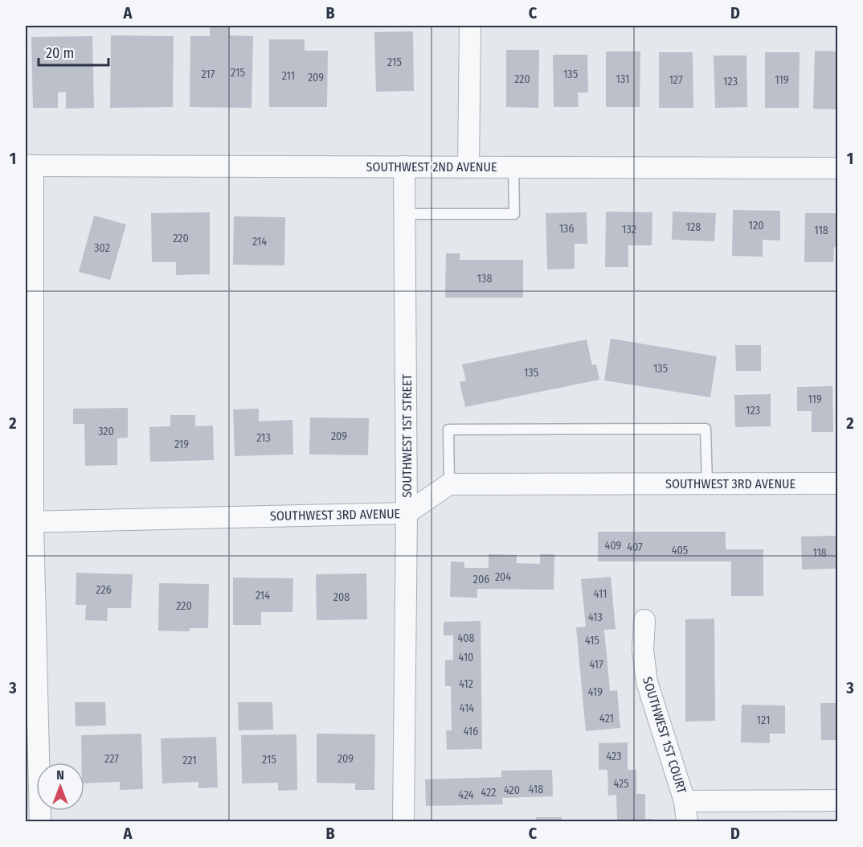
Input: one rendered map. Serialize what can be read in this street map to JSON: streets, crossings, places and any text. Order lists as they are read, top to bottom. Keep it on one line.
{"streets":{"street":["SOUTHWEST 2ND AVENUE","SOUTHWEST 1ST STREET","SOUTHWEST 3RD AVENUE","SOUTHWEST 1ST COURT"]},"crossings":[["SOUTHWEST 2ND AVENUE","SOUTHWEST 1ST STREET"],["SOUTHWEST 1ST STREET","SOUTHWEST 3RD AVENUE"]],"house_numbers":["215","215","217","135","211","209","220","131","127","119","123","120","128","136","132","118","220","214","302","138","135","135","119","123","320","209","213","219","409","407","405","118","204","206","226","411","214","208","220","413","408","415","410","417","412","419","414","421","121","416","423","227","209","215","221","425","418","420","422","424"],"scale_bar":"20 m","north":"top","grid":{"columns":["A","B","C","D"],"rows":["1","2","3"]}}
